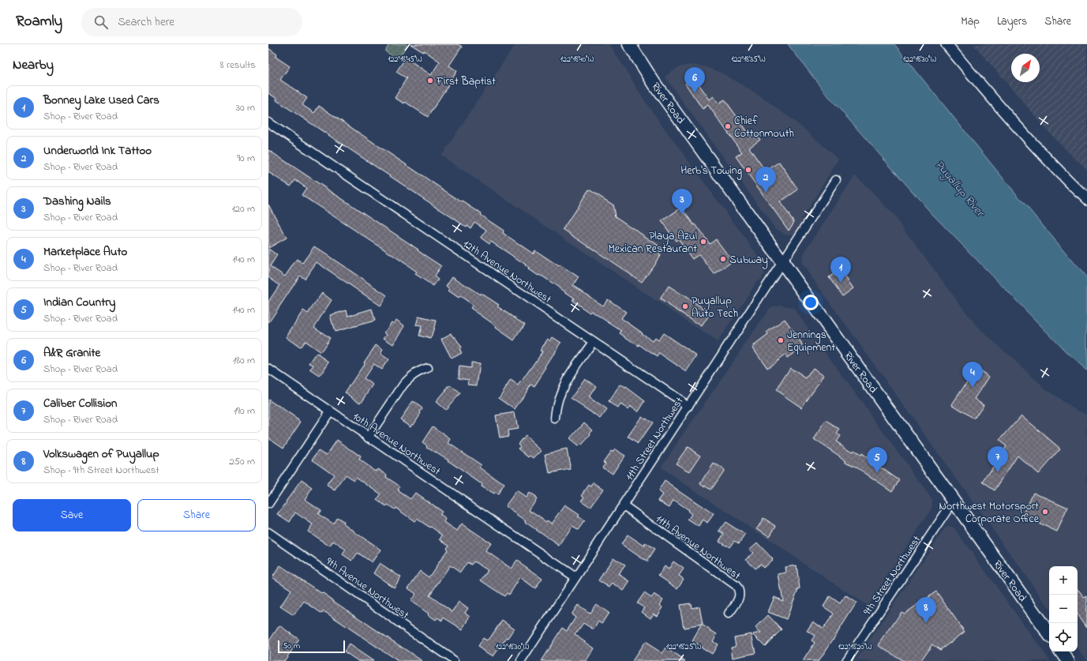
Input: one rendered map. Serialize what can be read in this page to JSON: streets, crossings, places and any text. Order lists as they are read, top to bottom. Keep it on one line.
{"streets":{"main road":["River Road"],"street":["12th Avenue Northwest","11th Street Northwest","10th Avenue Northwest","11th Avenue Northwest","9th Street Northwest","9th Avenue Northwest"]},"crossings":[["River Road","11th Street Northwest"],["River Road","9th Street Northwest"],["12th Avenue Northwest","11th Street Northwest"],["11th Street Northwest","10th Avenue Northwest"],["11th Street Northwest","11th Avenue Northwest"]],"water":["Puyallup River"],"places":["First Baptist","Chief Cottonmouth","Herb's Towing","Playa Azul Mexican Restaurant","Subway","Puyallup Auto Tech","Jennings Equipment","Northwest Motorsport Corporate Office"],"scale_bar":"50 m","north":"top right","page":{"header":"Roamly","search":"Search here","nav":["Map","Layers","Share"],"heading":["Nearby","8 results"],"pins":["6","2","3","1","4","7","5","8"],"list":[{"mark":"1","name":"Bonney Lake Used Cars","note":"Shop · River Road","value":"30 m"},{"mark":"2","name":"Underworld Ink Tattoo","note":"Shop · River Road","value":"90 m"},{"mark":"3","name":"Dashing Nails","note":"Shop · River Road","value":"120 m"},{"mark":"4","name":"Marketplace Auto","note":"Shop · River Road","value":"140 m"},{"mark":"5","name":"Indian Country","note":"Shop · River Road","value":"140 m"},{"mark":"6","name":"A&R Granite","note":"Shop · River Road","value":"180 m"},{"mark":"7","name":"Caliber Collision","note":"Shop · River Road","value":"190 m"},{"mark":"8","name":"Volkswagen of Puyallup","note":"Shop · 9th Street Northwest","value":"250 m"}],"buttons":["Save","Share"],"map_buttons":["+","−"],"scale":"50 m"},"coordinates":["122°18'45\"W","122°18'40\"W","122°18'35\"W","122°18'30\"W","122°18'25\"W","122°18'20\"W"]}
